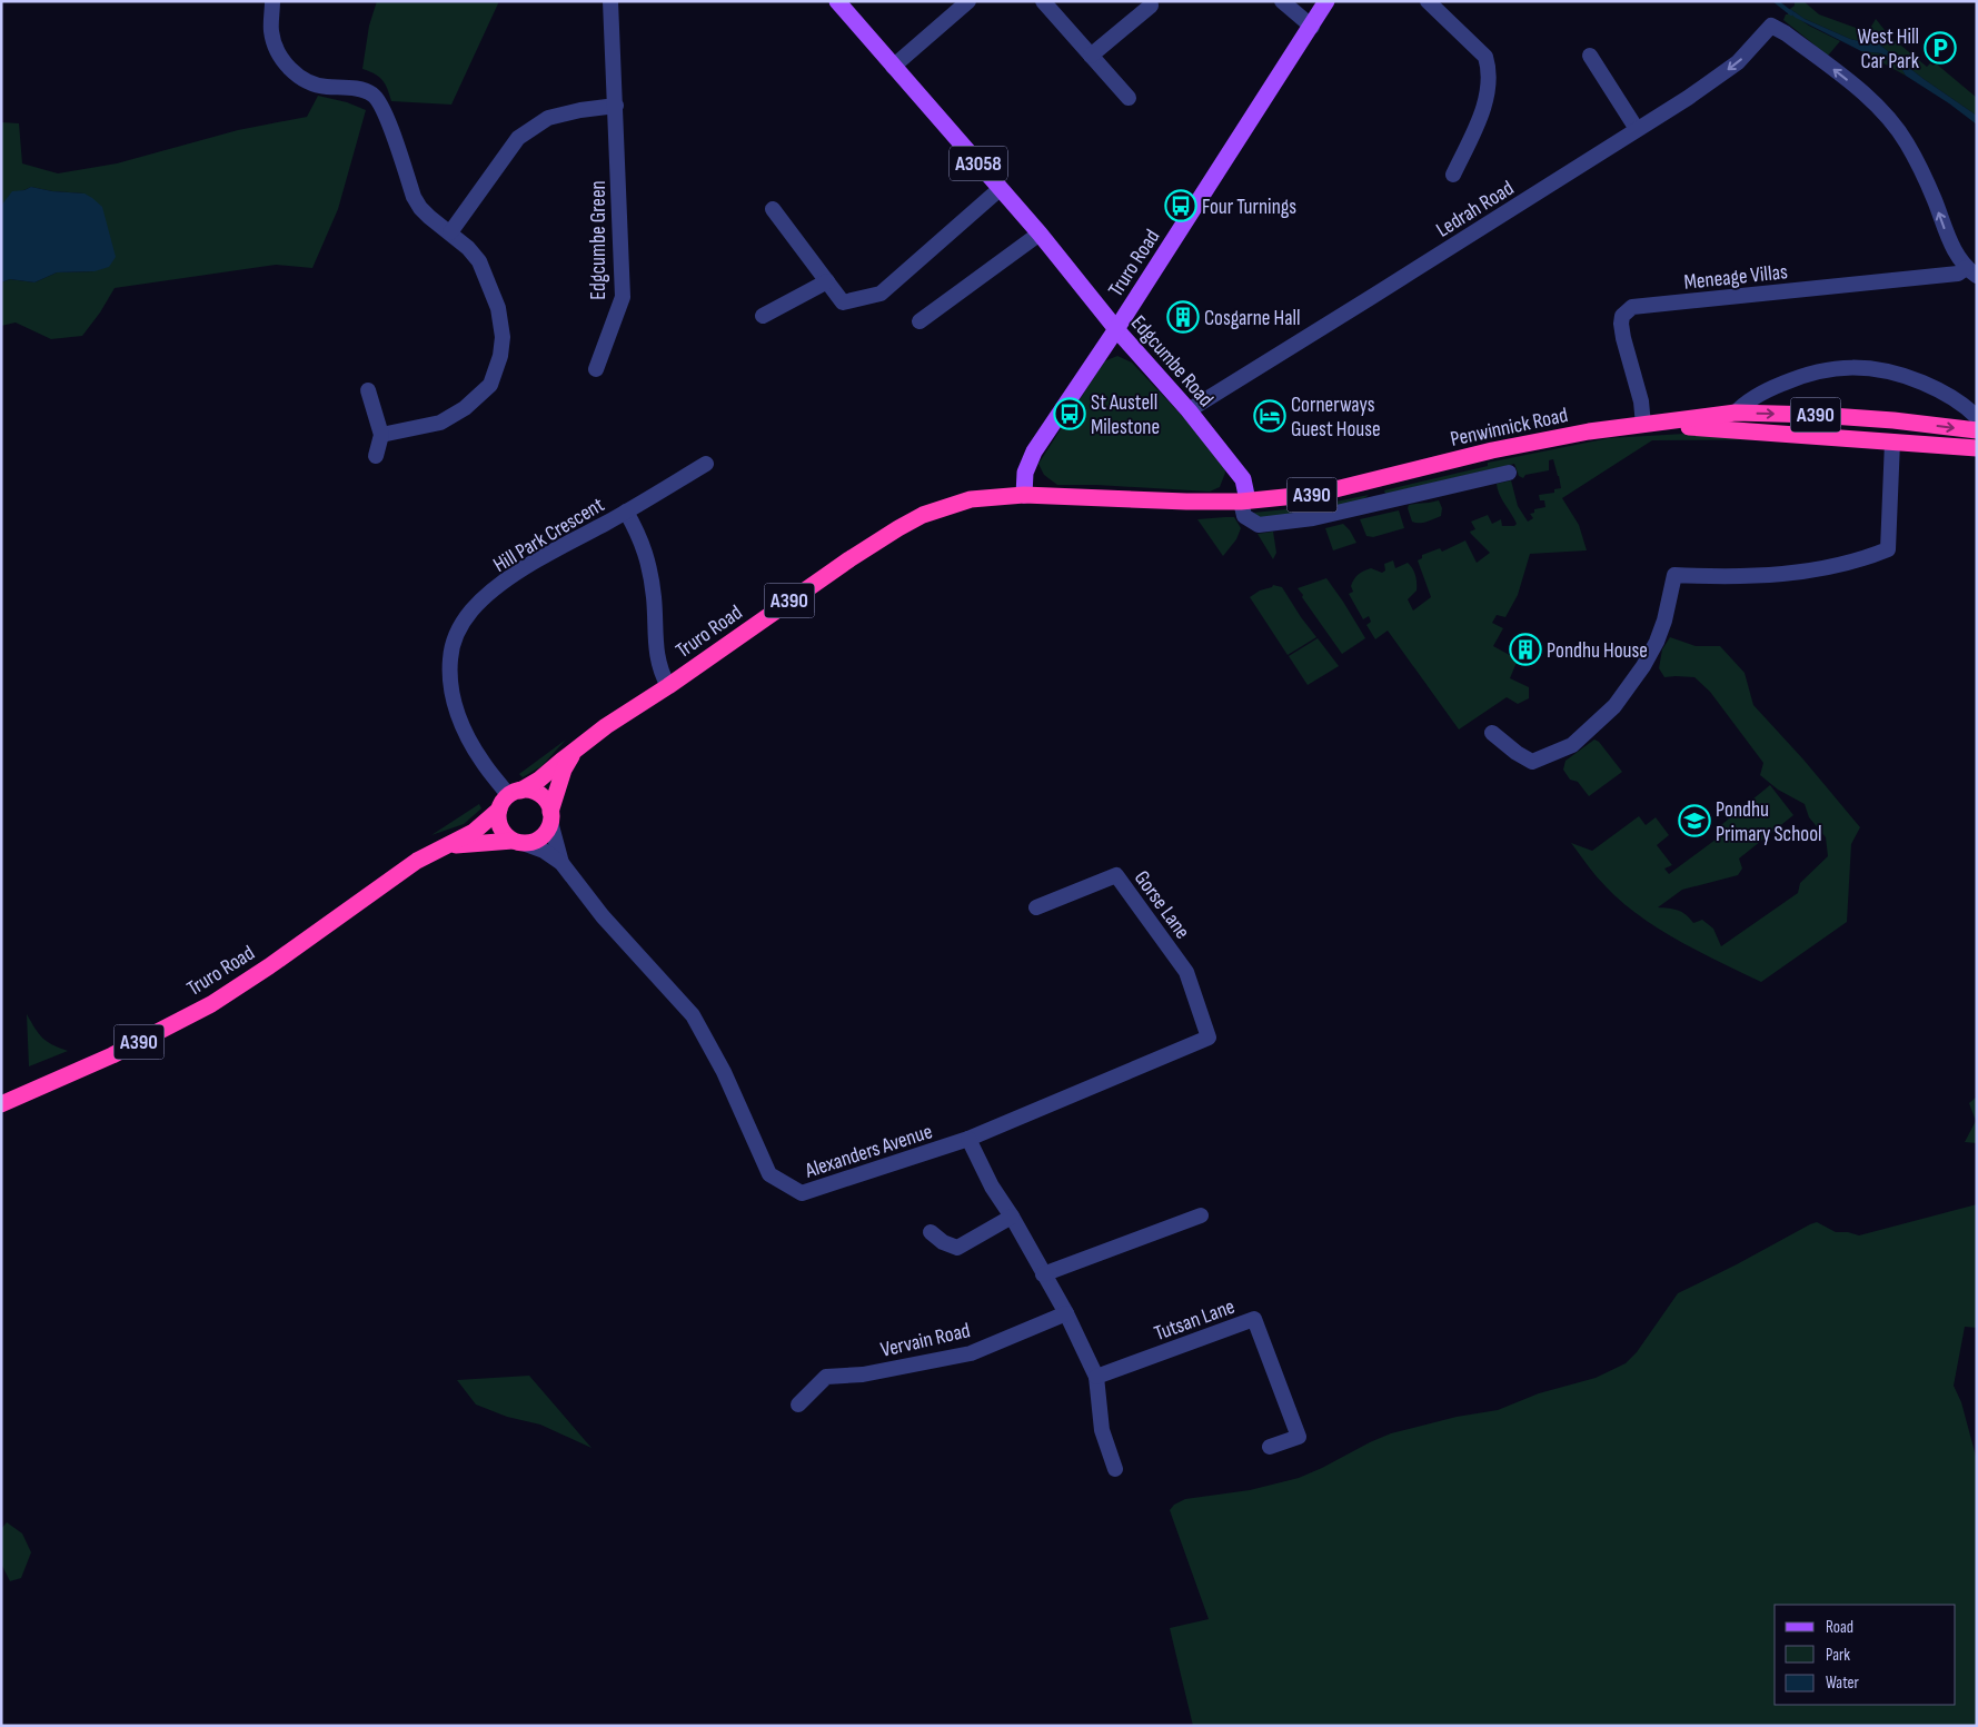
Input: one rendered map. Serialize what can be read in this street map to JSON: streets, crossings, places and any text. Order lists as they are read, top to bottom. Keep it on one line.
{"streets":{"highway":["Truro Road","A390","Penwinnick Road"],"main road":["A3058","Edgcumbe Road"],"street":["Ledrah Road","Edgcumbe Green","Meneage Villas","Hill Park Crescent","Gorse Lane","Alexanders Avenue","Tutsan Lane","Vervain Road"]},"crossings":[["Ledrah Road","Meneage Villas"],["Ledrah Road","Edgcumbe Road"],["Truro Road","Edgcumbe Road"],["Truro Road","Penwinnick Road"],["Truro Road","Hill Park Crescent"],["Truro Road","Alexanders Avenue"],["Meneage Villas","Penwinnick Road"],["Edgcumbe Road","Penwinnick Road"],["Hill Park Crescent","Alexanders Avenue"],["Gorse Lane","Alexanders Avenue"]],"places":{"parking":["West Hill Car Park"],"bus stop":["Four Turnings","St Austell Milestone"],"building":["Cosgarne Hall","Pondhu House"],"hotel":["Cornerways Guest House"],"school or university":["Pondhu Primary School"]},"legend":["Road","Park","Water"]}
